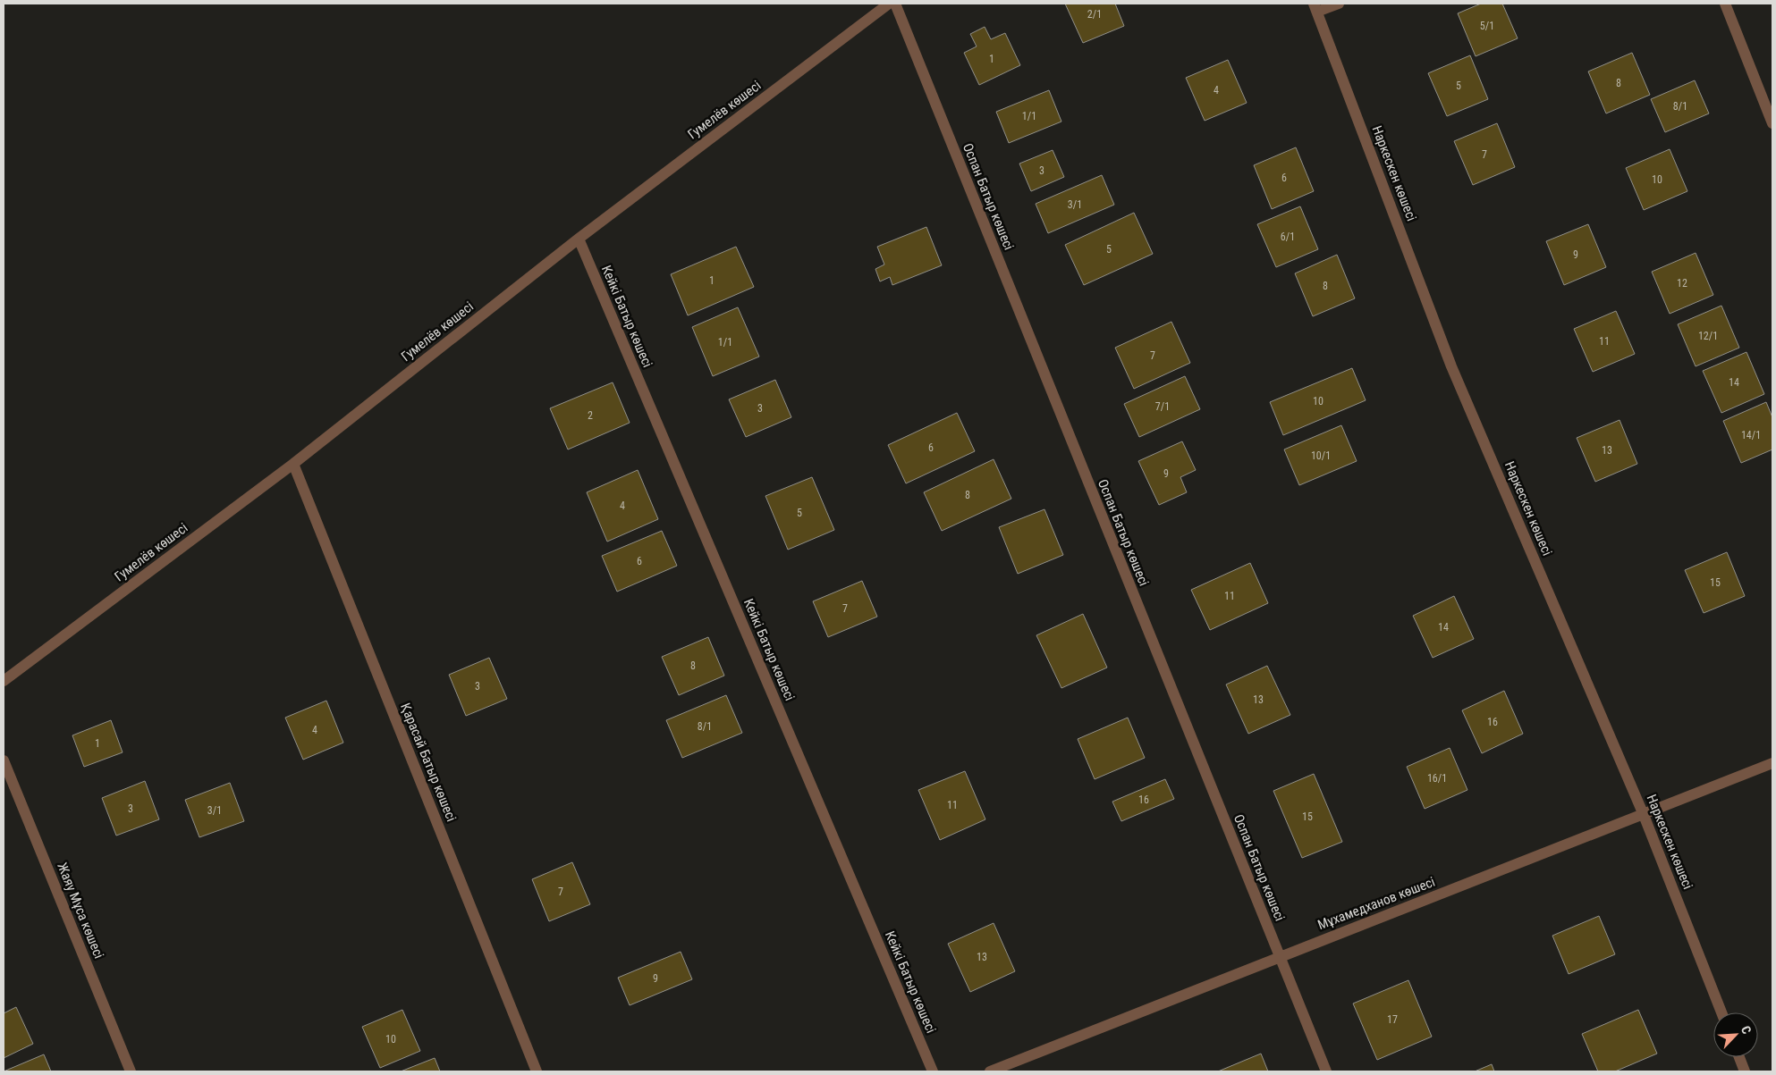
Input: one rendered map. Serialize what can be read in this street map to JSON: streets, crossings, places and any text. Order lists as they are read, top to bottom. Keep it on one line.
{"streets":{"street":["Гумелёв көшесі","Наркескен көшесі","Оспан Батыр көшесі","Кейкі Батыр көшесі","Қарасай Батыр көшесі","Мұхамедханов көшесі","Жаяу Мұса көшесі"]},"crossings":[["Гумелёв көшесі","Кейкі Батыр көшесі"],["Гумелёв көшесі","Қарасай Батыр көшесі"],["Наркескен көшесі","Мұхамедханов көшесі"],["Оспан Батыр көшесі","Мұхамедханов көшесі"]],"house_numbers":["2/1","5/1","1","8","5","4","8/1","1/1","7","3","6","10","3/1","6/1","5","9","1","12","8","12/1","11","1/1","7","14","10","7/1","3","2","14/1","6","13","10/1","9","8","4","5","6","15","11","7","14","8","3","13","16","8/1","4","1","16/1","16","11","3","3/1","15","7","13","9","17","10"],"north":"top right"}
